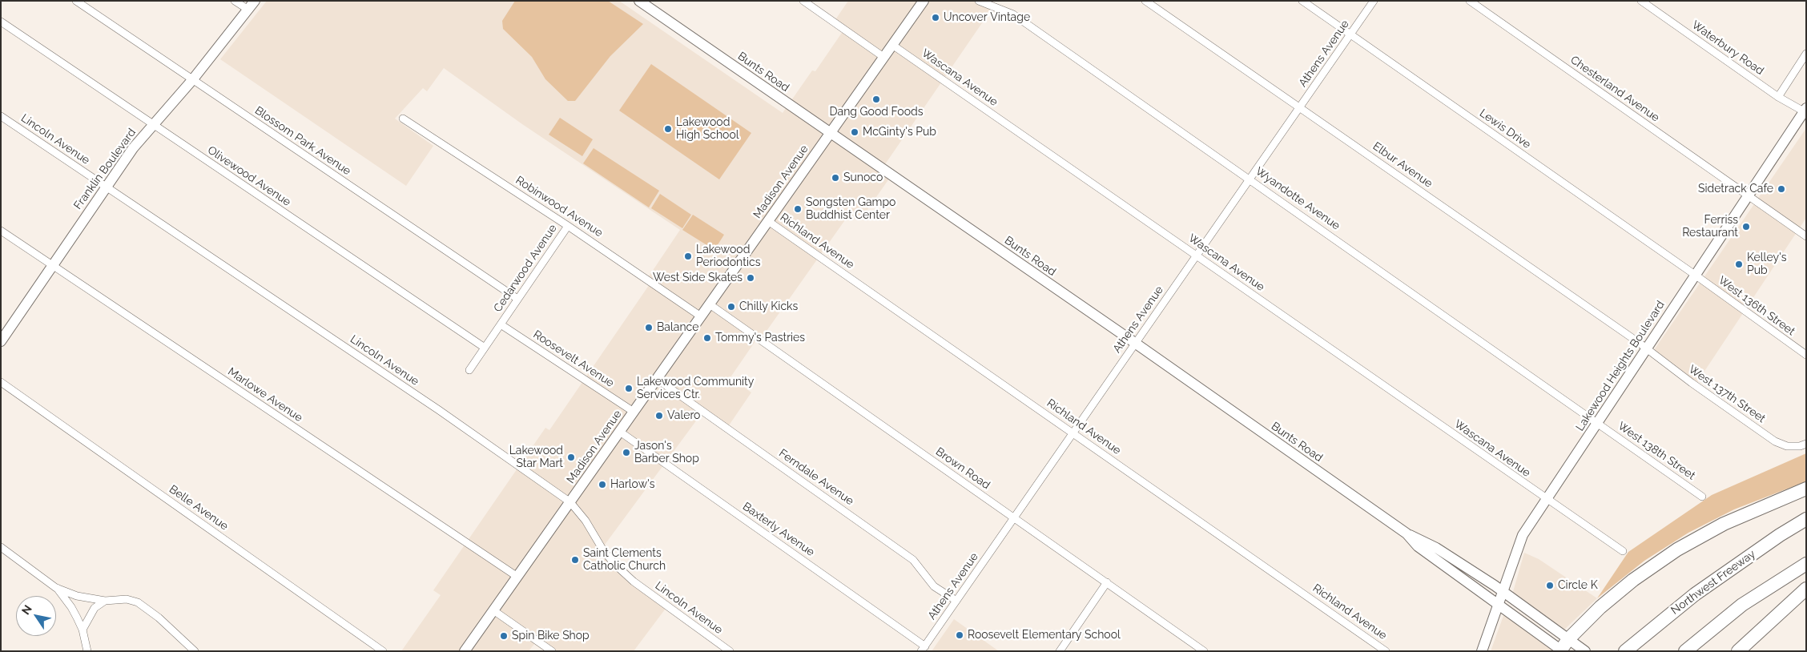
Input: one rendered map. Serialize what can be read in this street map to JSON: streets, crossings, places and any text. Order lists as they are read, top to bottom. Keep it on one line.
{"streets":{"highway":["Northwest Freeway"],"main road":["Bunts Road","Franklin Boulevard","Madison Avenue","Lakewood Heights Boulevard"],"street":["Waterbury Road","Athens Avenue","Wascana Avenue","Chesterland Avenue","Lewis Drive","Lincoln Avenue","Blossom Park Avenue","Elbur Avenue","Olivewood Avenue","Wyandotte Avenue","Robinwood Avenue","Richland Avenue","Cedarwood Avenue","West 136th Street","Roosevelt Avenue","West 137th Street","Marlowe Avenue","West 138th Street","Brown Road","Ferndale Avenue","Belle Avenue","Baxterly Avenue"]},"crossings":[["Waterbury Road","Lakewood Heights Boulevard"],["Athens Avenue","Bunts Road"],["Athens Avenue","Wascana Avenue"],["Athens Avenue","Lewis Drive"],["Athens Avenue","Elbur Avenue"],["Athens Avenue","Wyandotte Avenue"],["Athens Avenue","Richland Avenue"],["Athens Avenue","Brown Road"],["Athens Avenue","Ferndale Avenue"],["Athens Avenue","Baxterly Avenue"],["Bunts Road","Madison Avenue"],["Bunts Road","Lakewood Heights Boulevard"],["Wascana Avenue","Madison Avenue"],["Wascana Avenue","Lakewood Heights Boulevard"],["Chesterland Avenue","Lakewood Heights Boulevard"],["Lewis Drive","West 136th Street"],["Lewis Drive","Lakewood Heights Boulevard"],["Lincoln Avenue","Franklin Boulevard"],["Lincoln Avenue","Madison Avenue"],["Blossom Park Avenue","Franklin Boulevard"],["Blossom Park Avenue","Cedarwood Avenue"],["Elbur Avenue","Lakewood Heights Boulevard"],["Elbur Avenue","West 137th Street"],["Franklin Boulevard","Olivewood Avenue"],["Franklin Boulevard","Marlowe Avenue"],["Madison Avenue","Robinwood Avenue"],["Madison Avenue","Richland Avenue"],["Madison Avenue","Roosevelt Avenue"],["Madison Avenue","Marlowe Avenue"],["Madison Avenue","Brown Road"],["Madison Avenue","Ferndale Avenue"],["Madison Avenue","Baxterly Avenue"],["Wyandotte Avenue","Lakewood Heights Boulevard"],["Wyandotte Avenue","West 138th Street"],["Robinwood Avenue","Cedarwood Avenue"],["Cedarwood Avenue","Roosevelt Avenue"],["West 136th Street","Lakewood Heights Boulevard"],["Lakewood Heights Boulevard","West 137th Street"],["Lakewood Heights Boulevard","West 138th Street"]],"places":["Uncover Vintage","Dang Good Foods","Lakewood High School","McGinty's Pub","Sunoco","Sidetrack Cafe","Songsten Gampo Buddhist Center","Ferriss Restaurant","Lakewood Periodontics","Kelley's Pub","West Side Skates","Chilly Kicks","Balance","Tommy's Pastries","Lakewood Community Services Ctr.","Valero","Jason's Barber Shop","Lakewood Star Mart","Harlow's","Saint Clements Catholic Church","Circle K","Roosevelt Elementary School","Spin Bike Shop"],"north":"top left"}
